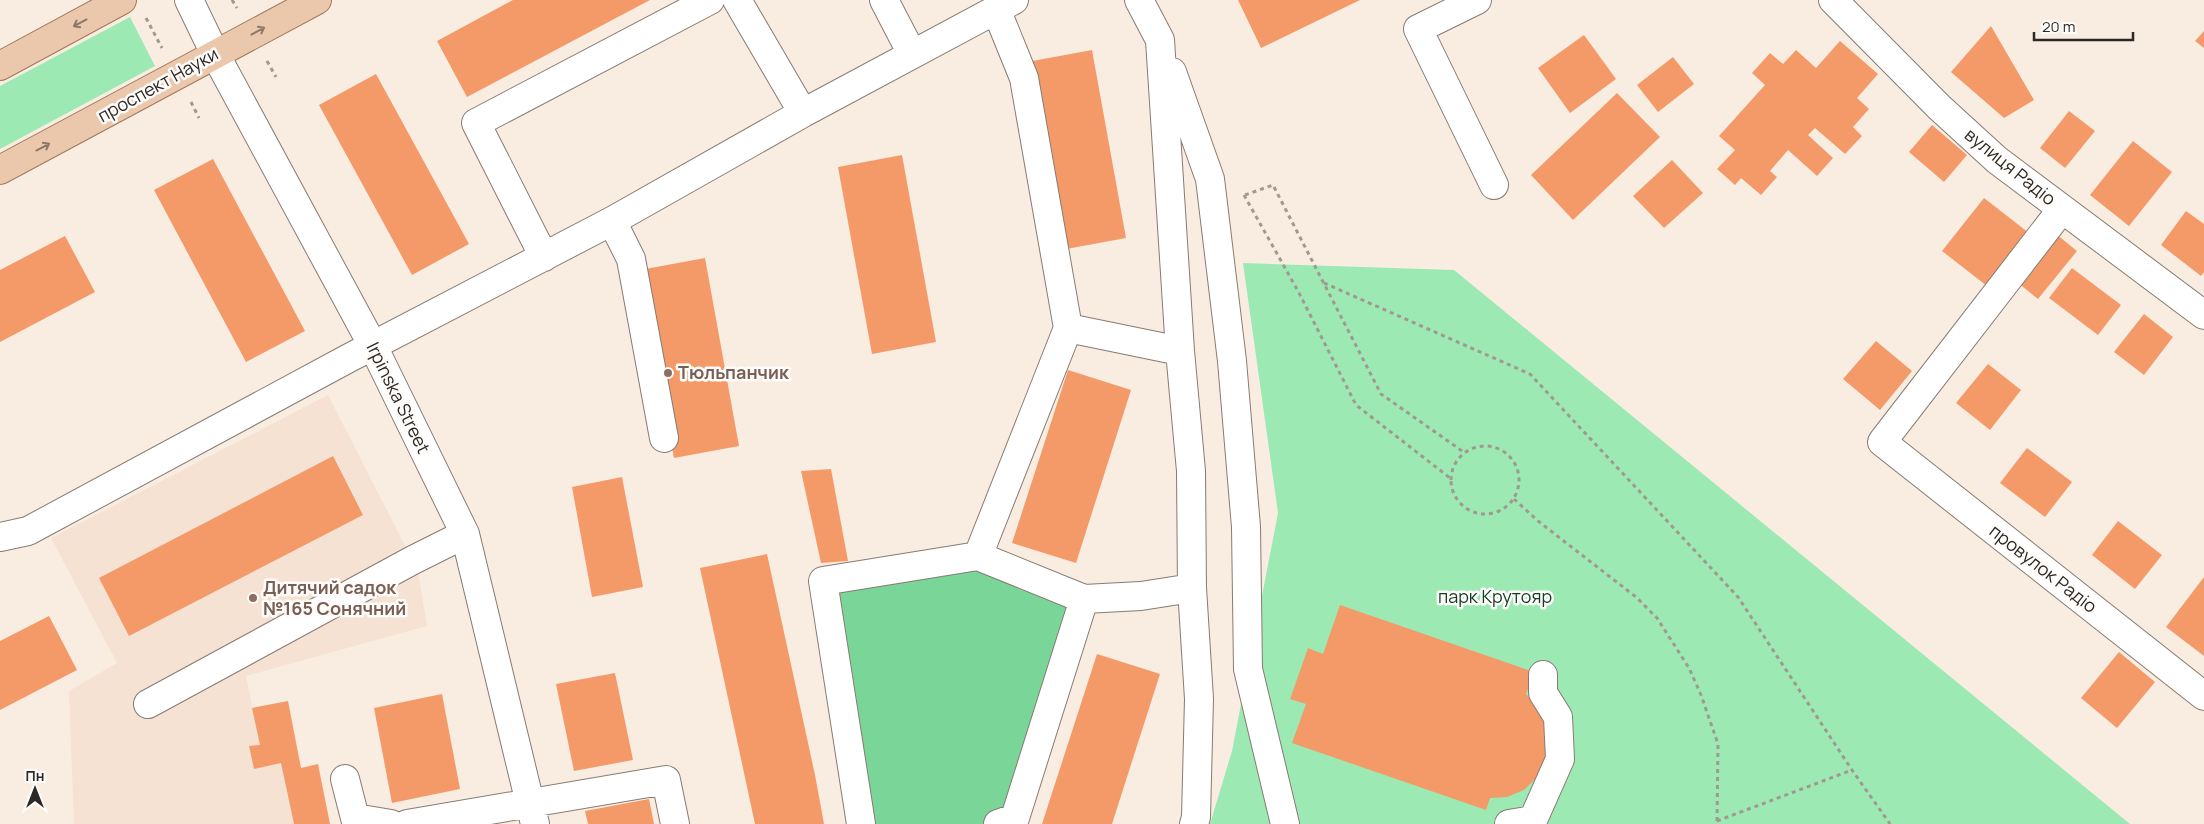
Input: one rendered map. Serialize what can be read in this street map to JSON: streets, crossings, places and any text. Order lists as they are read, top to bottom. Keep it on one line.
{"streets":{"main road":["проспект Науки"],"street":["вулиця Радіо","Irpinska Street","провулок Радіо"]},"crossings":[["проспект Науки","Irpinska Street"],["вулиця Радіо","провулок Радіо"]],"parks":["парк Крутояр"],"places":["Тюльпанчик","Дитячий садок №165 Сонячний"],"scale_bar":"20 m","north":"top"}
